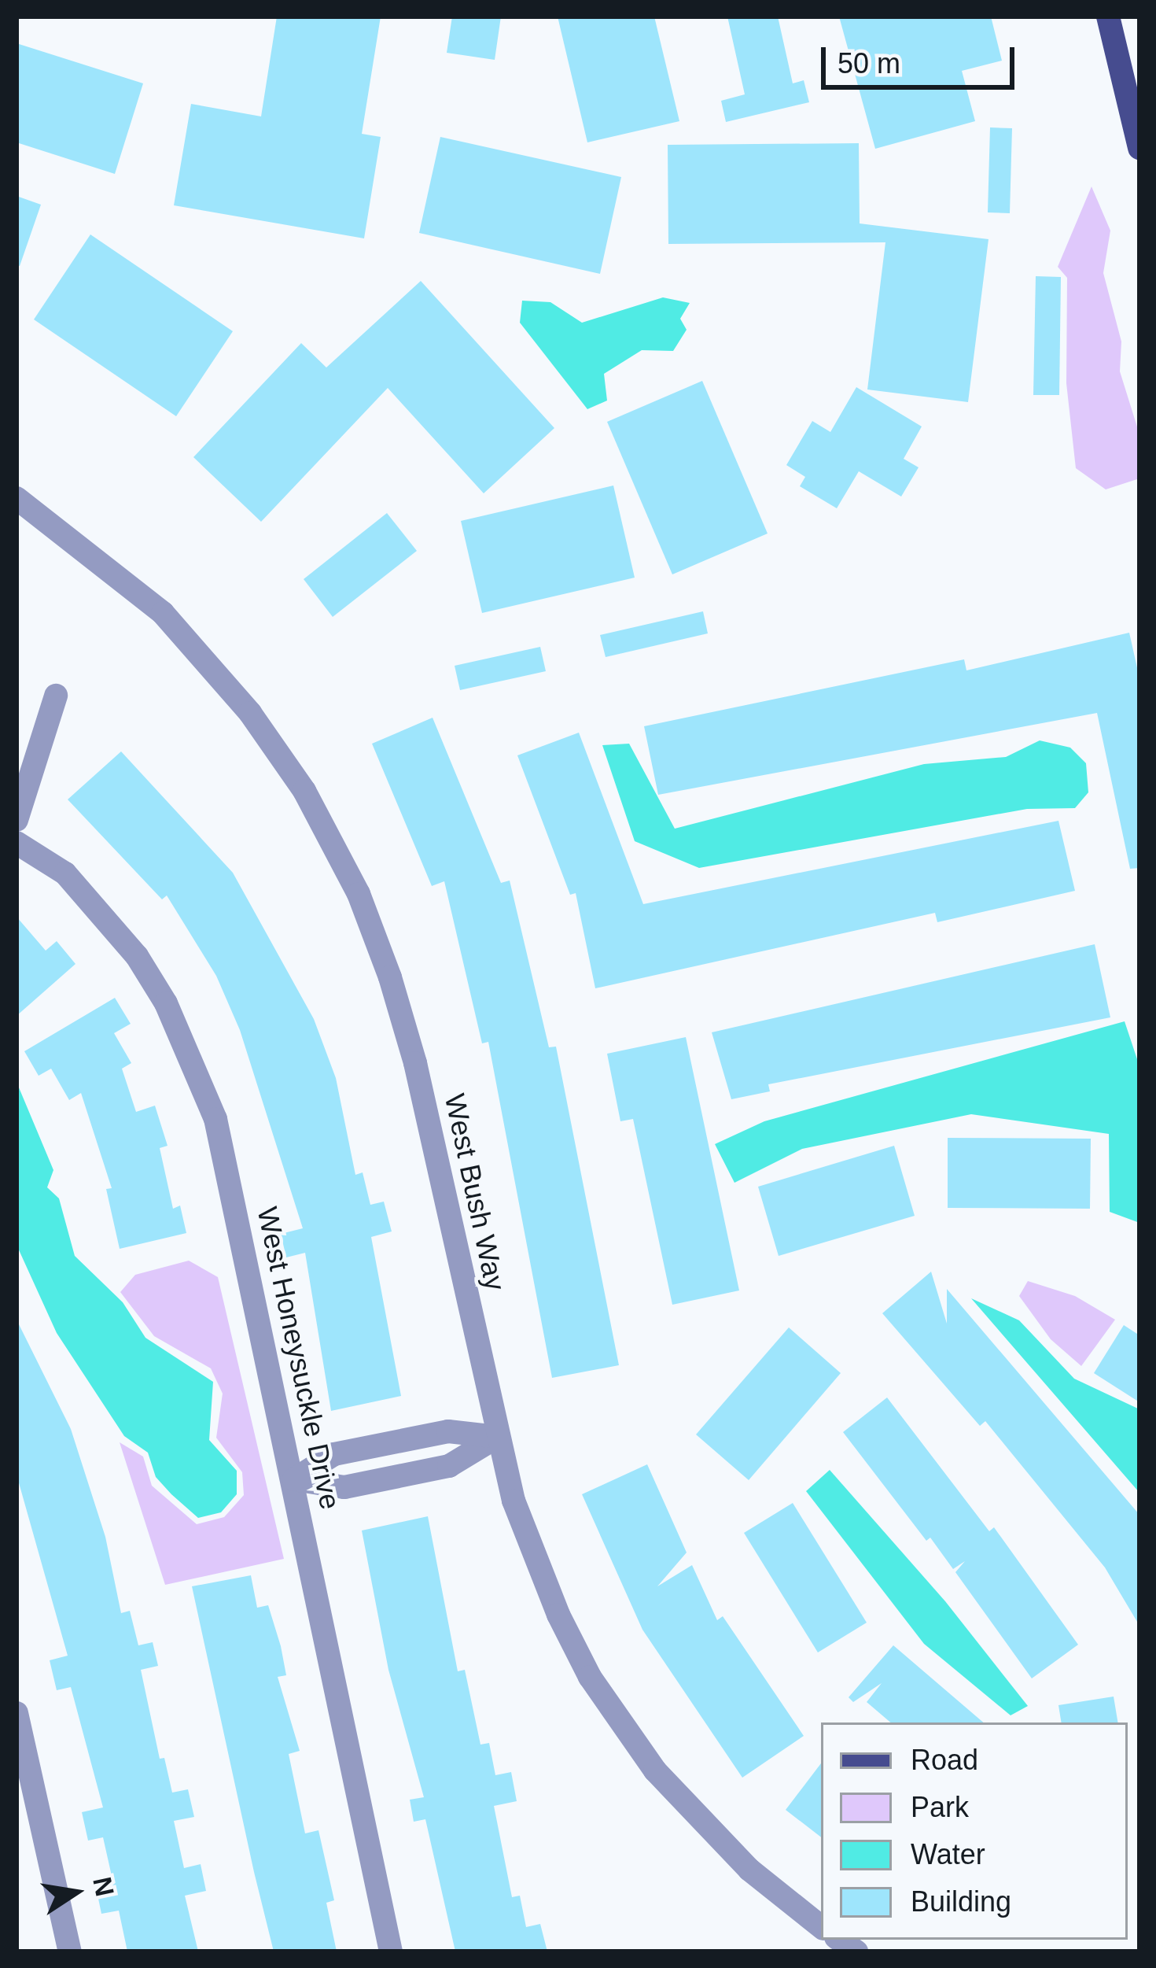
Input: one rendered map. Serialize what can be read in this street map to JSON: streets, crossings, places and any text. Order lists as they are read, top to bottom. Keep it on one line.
{"streets":{"street":["West Bush Way","West Honeysuckle Drive"]},"legend":["Road","Park","Water","Building"],"scale_bar":"50 m","north":"right"}
